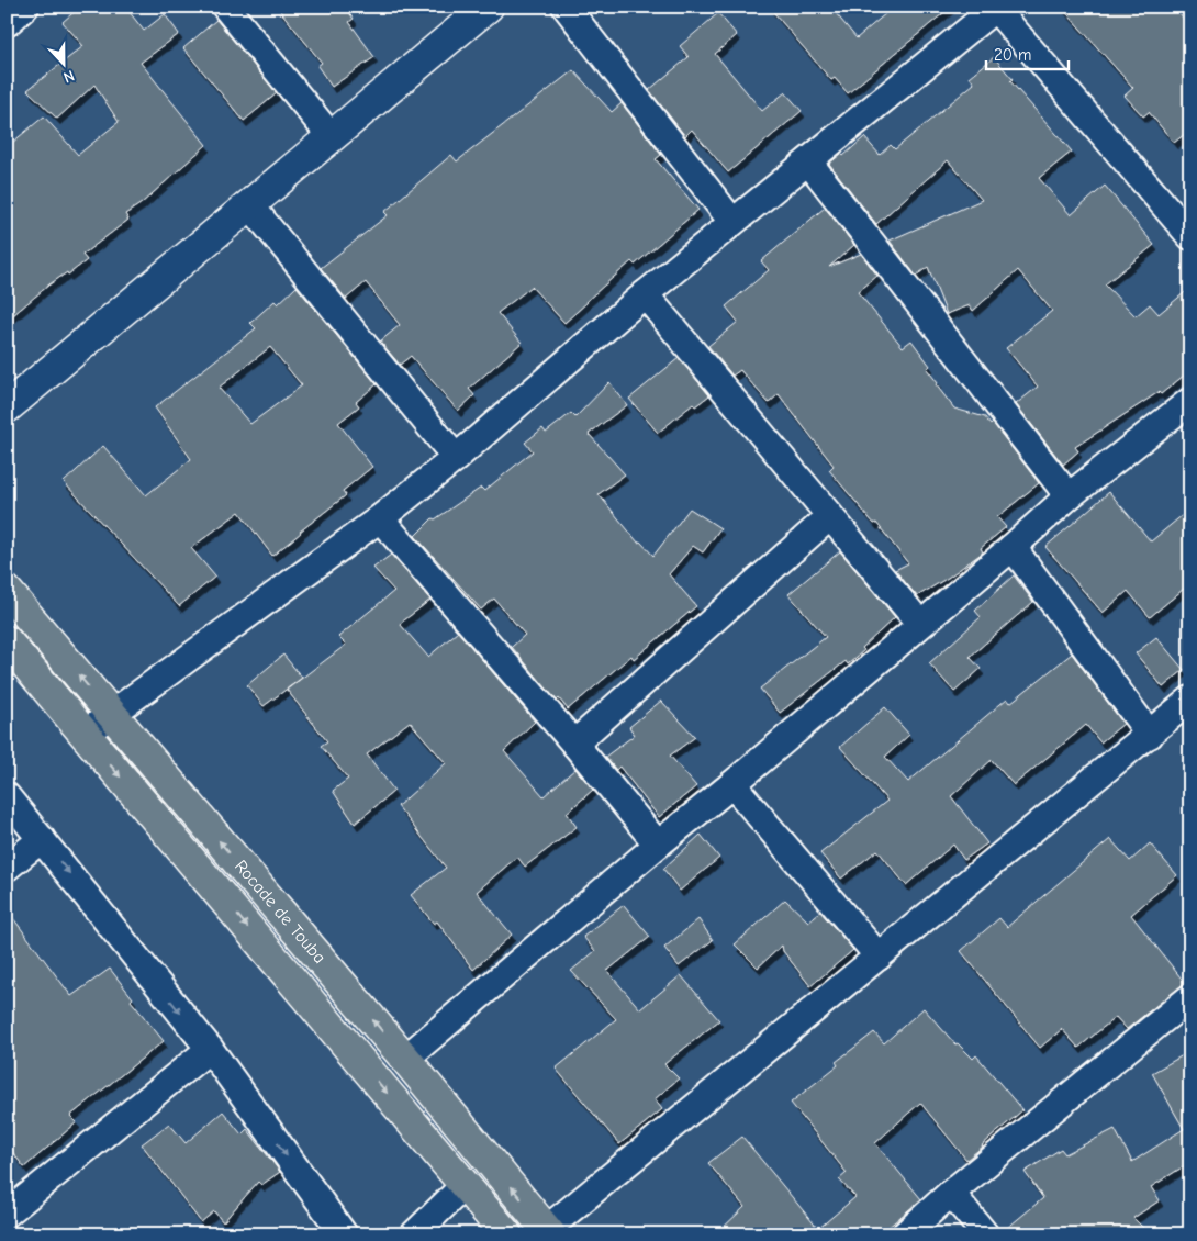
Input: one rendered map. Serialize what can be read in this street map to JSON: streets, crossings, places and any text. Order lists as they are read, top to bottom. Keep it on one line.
{"streets":{"main road":["Rocade de Touba"]},"scale_bar":"20 m","north":"bottom"}
